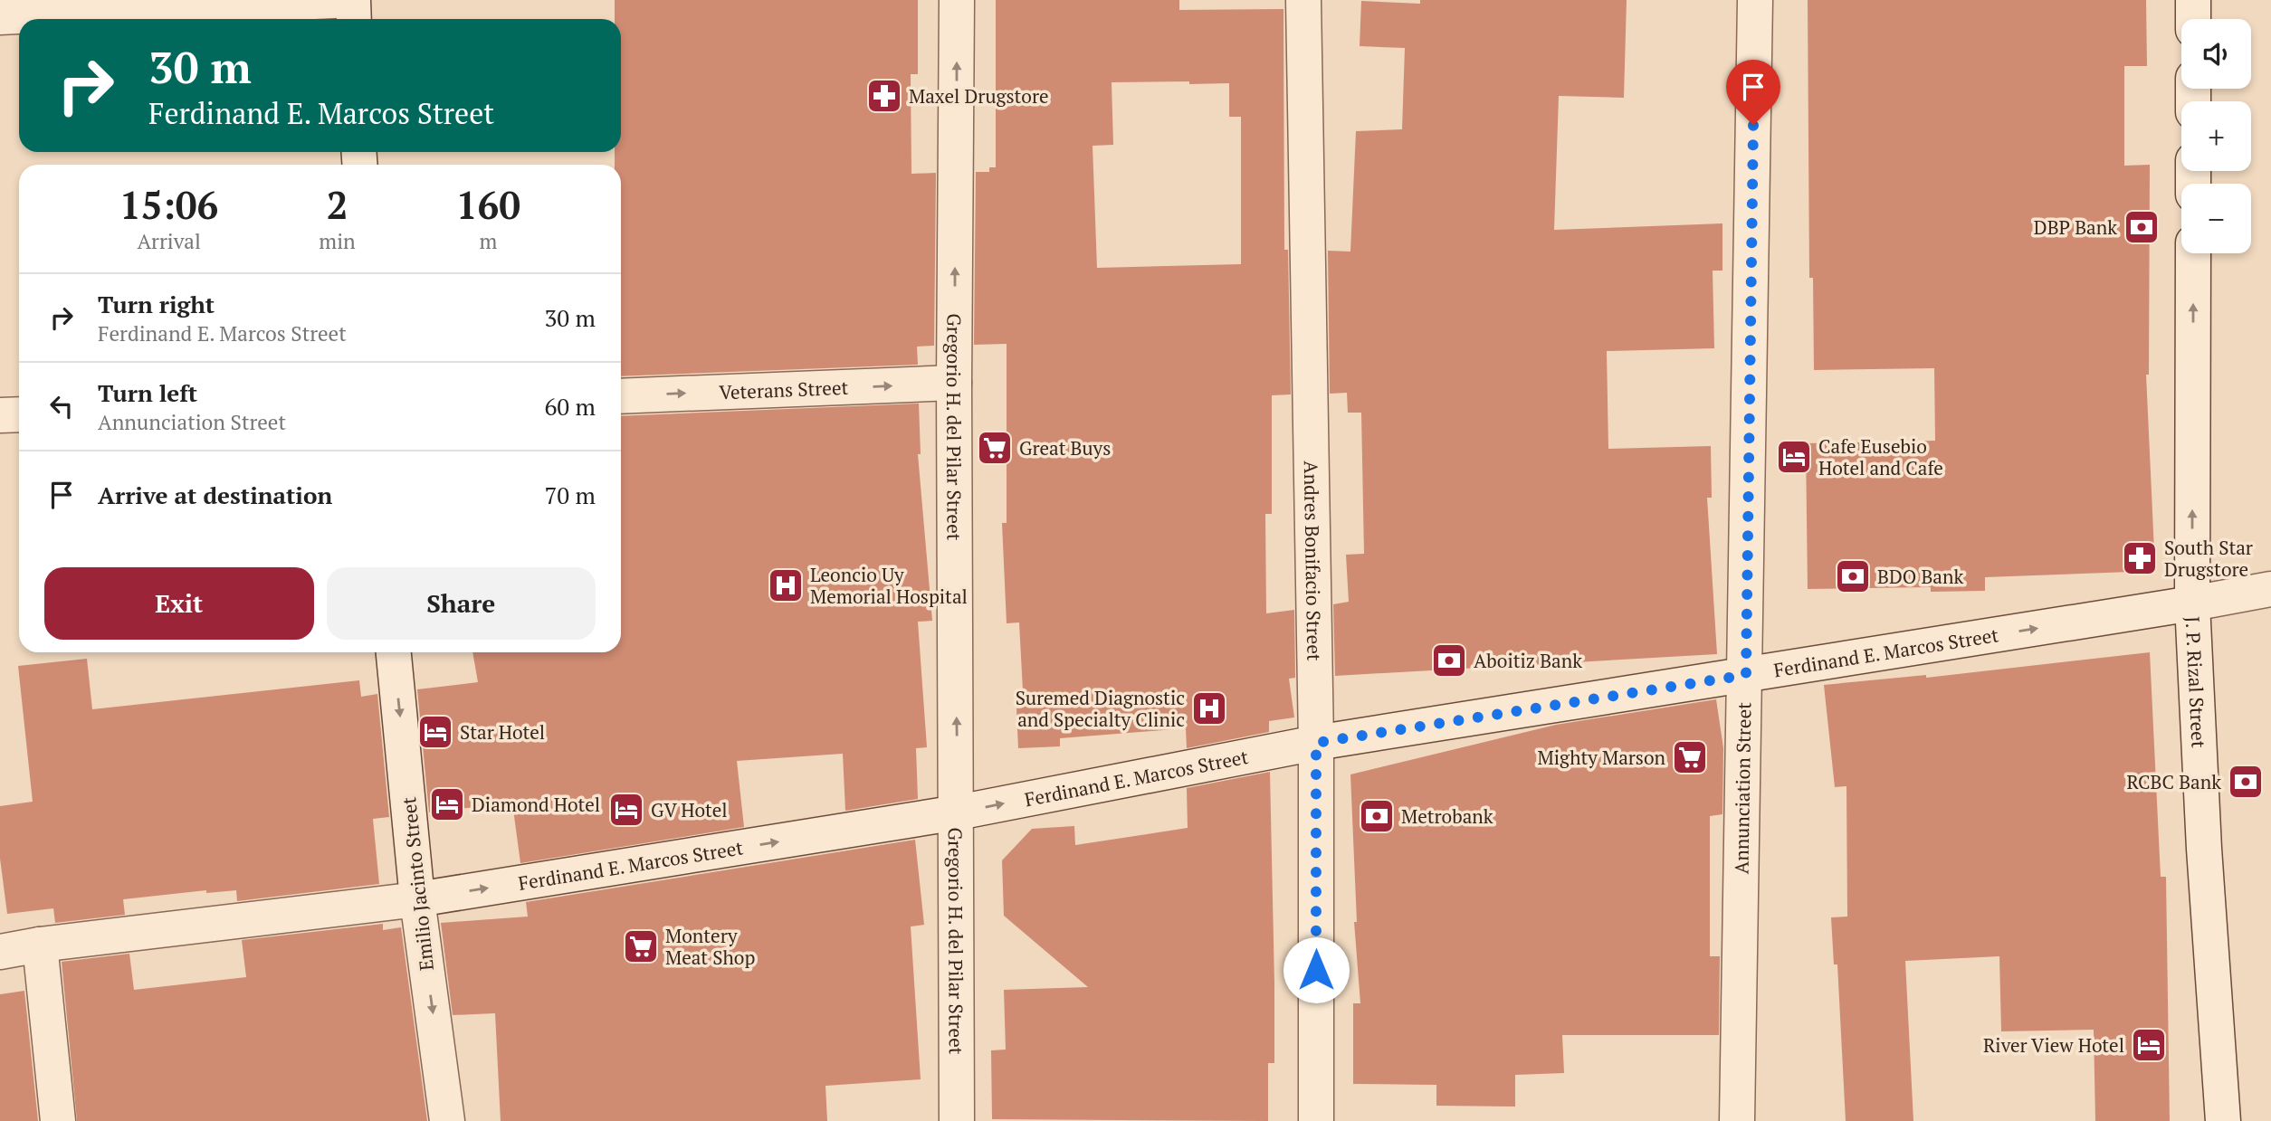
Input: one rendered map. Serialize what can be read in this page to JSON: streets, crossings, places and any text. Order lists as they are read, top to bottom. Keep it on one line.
{"streets":{"street":["Veterans Street","Gregorio H. del Pilar Street","Andres Bonifacio Street","Ferdinand E. Marcos Street","J. P. Rizal Street","Annunciation Street","Emilio Jacinto Street"]},"crossings":[["Veterans Street","Gregorio H. del Pilar Street"],["Gregorio H. del Pilar Street","Ferdinand E. Marcos Street"],["Andres Bonifacio Street","Ferdinand E. Marcos Street"],["Ferdinand E. Marcos Street","J. P. Rizal Street"],["Ferdinand E. Marcos Street","Annunciation Street"],["Ferdinand E. Marcos Street","Emilio Jacinto Street"]],"one_way":["Veterans Street","Gregorio H. del Pilar Street","Ferdinand E. Marcos Street","J. P. Rizal Street","Emilio Jacinto Street"],"places":{"pharmacy":["Maxel Drugstore","South Star Drugstore"],"bank":["DBP Bank","BDO Bank","Aboitiz Bank","RCBC Bank","Metrobank"],"supermarket":["Great Buys","Mighty Marson","Montery Meat Shop"],"hotel":["Cafe Eusebio Hotel and Cafe","Star Hotel","Diamond Hotel","GV Hotel","River View Hotel"],"hospital":["Leoncio Uy Memorial Hospital","Suremed Diagnostic and Specialty Clinic"]},"page":{"map_buttons":["+","−"],"turn":["30 m","Ferdinand E. Marcos Street"],"eta":["15:06","Arrival","2","min","160","m"],"list":[{"name":"Turn right","note":"Ferdinand E. Marcos Street","value":"30 m"},{"name":"Turn left","note":"Annunciation Street","value":"60 m"},{"name":"Arrive at destination","value":"70 m"}],"buttons":["Exit","Share"]}}
